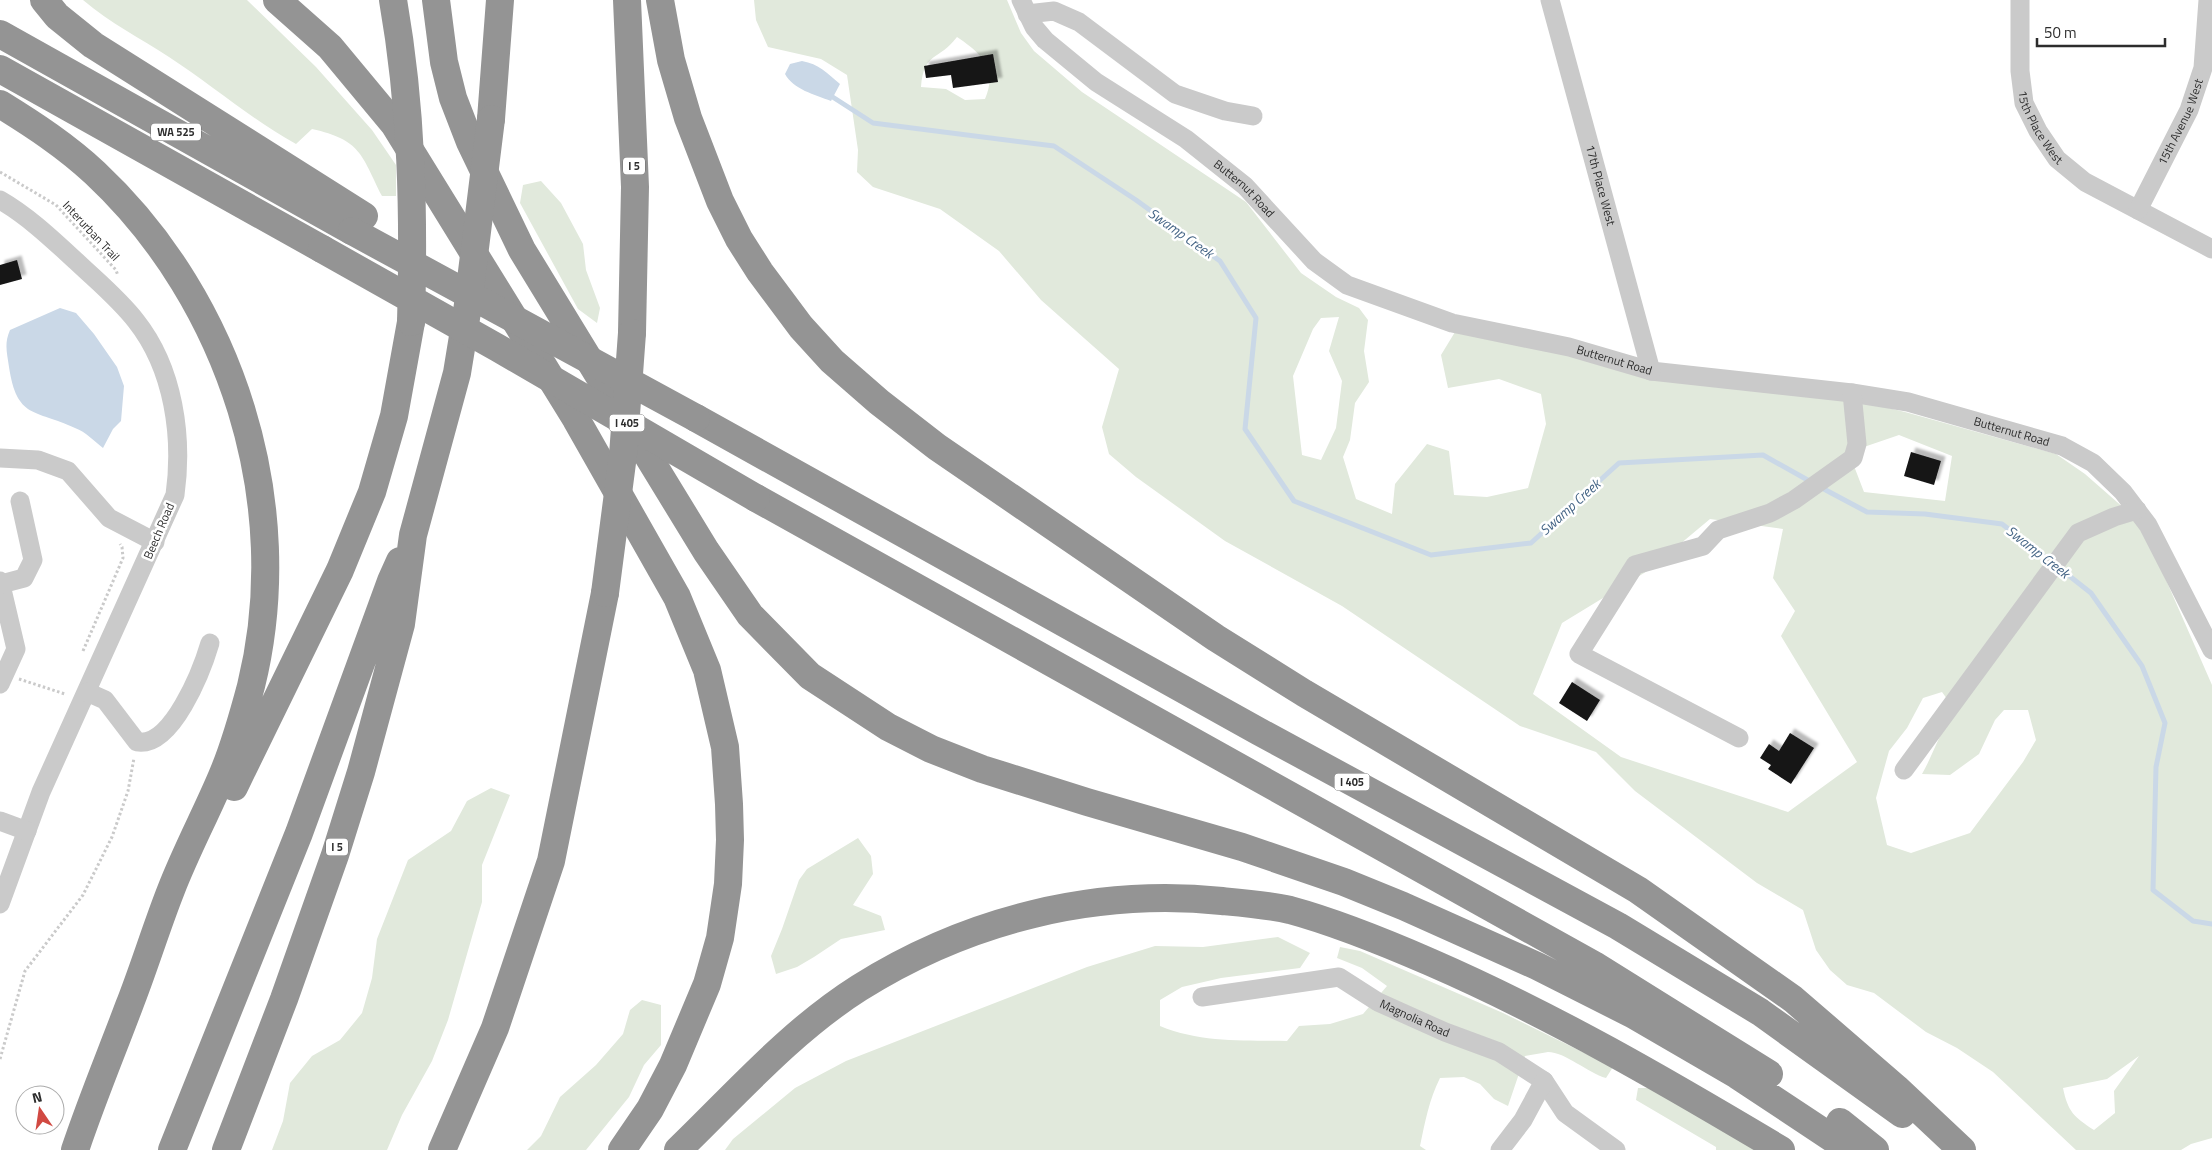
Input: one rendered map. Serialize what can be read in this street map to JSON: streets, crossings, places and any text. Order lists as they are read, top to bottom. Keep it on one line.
{"streets":{"highway":["WA 525","I 5","I 405"],"street":["15th Avenue West","15th Place West","17th Place West","Butternut Road","Beech Road","Magnolia Road"],"path":["Interurban Trail"]},"crossings":[["15th Avenue West","15th Place West"],["WA 525","I 405"],["17th Place West","Butternut Road"],["Interurban Trail","Beech Road"]],"water":["Swamp Creek"],"scale_bar":"50 m","north":"top"}
